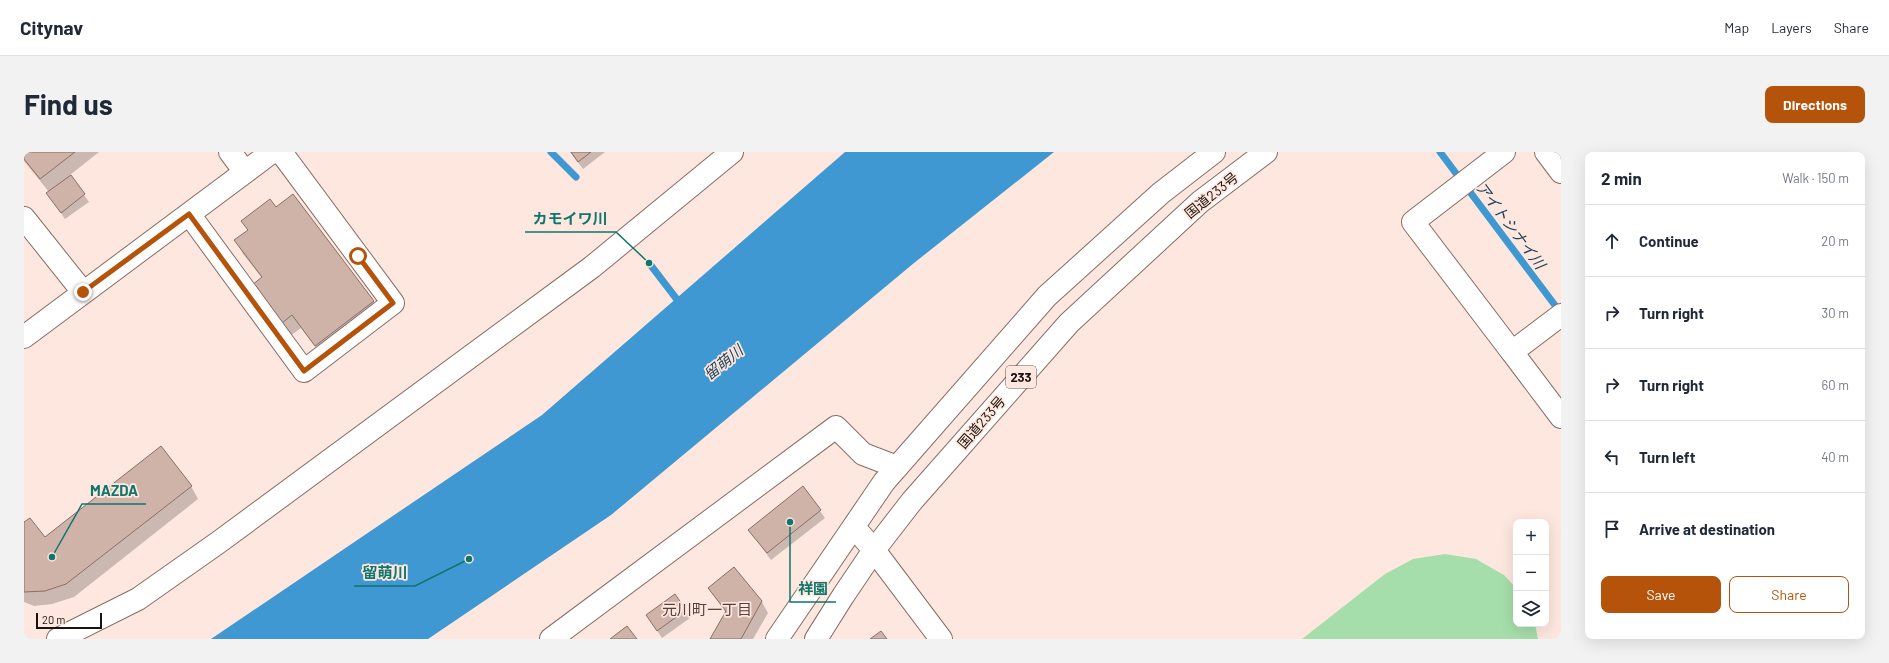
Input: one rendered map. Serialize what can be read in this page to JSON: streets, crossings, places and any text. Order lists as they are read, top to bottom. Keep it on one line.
{"streets":{"main road":["国道233号","233"]},"districts":["元川町一丁目"],"water":["アイトシナイ川","留萌川"],"places":["カモイワ川","祥園","MAZDA","留萌川"],"scale_bar":"20 m","page":{"header":"Citynav","nav":["Map","Layers","Share"],"buttons":["Directions",["Save","Share"]],"title":"Find us","heading":["2 min","Walk · 150 m"],"list":[["Continue","20 m"],["Turn right","30 m"],["Turn right","60 m"],["Turn left","40 m"],"Arrive at destination"],"map_buttons":["+","−"],"scale":"20 m"}}
